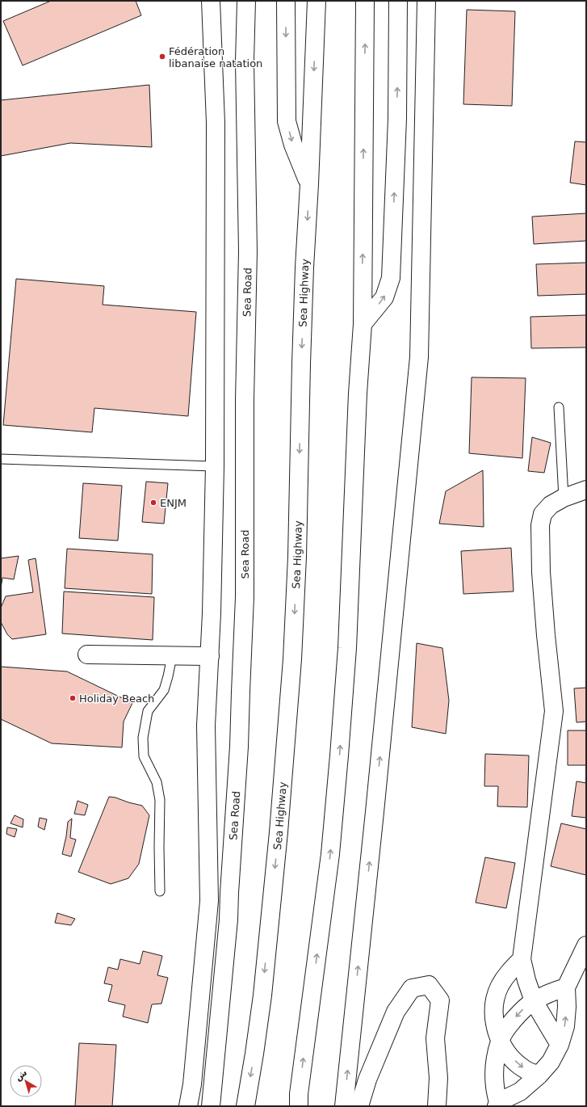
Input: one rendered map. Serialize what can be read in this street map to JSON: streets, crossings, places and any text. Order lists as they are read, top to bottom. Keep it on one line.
{"streets":{"main road":["Sea Road","Sea Highway"]},"places":["Fédération libanaise natation","ENJM","Holiday Beach"],"north":"top left"}
